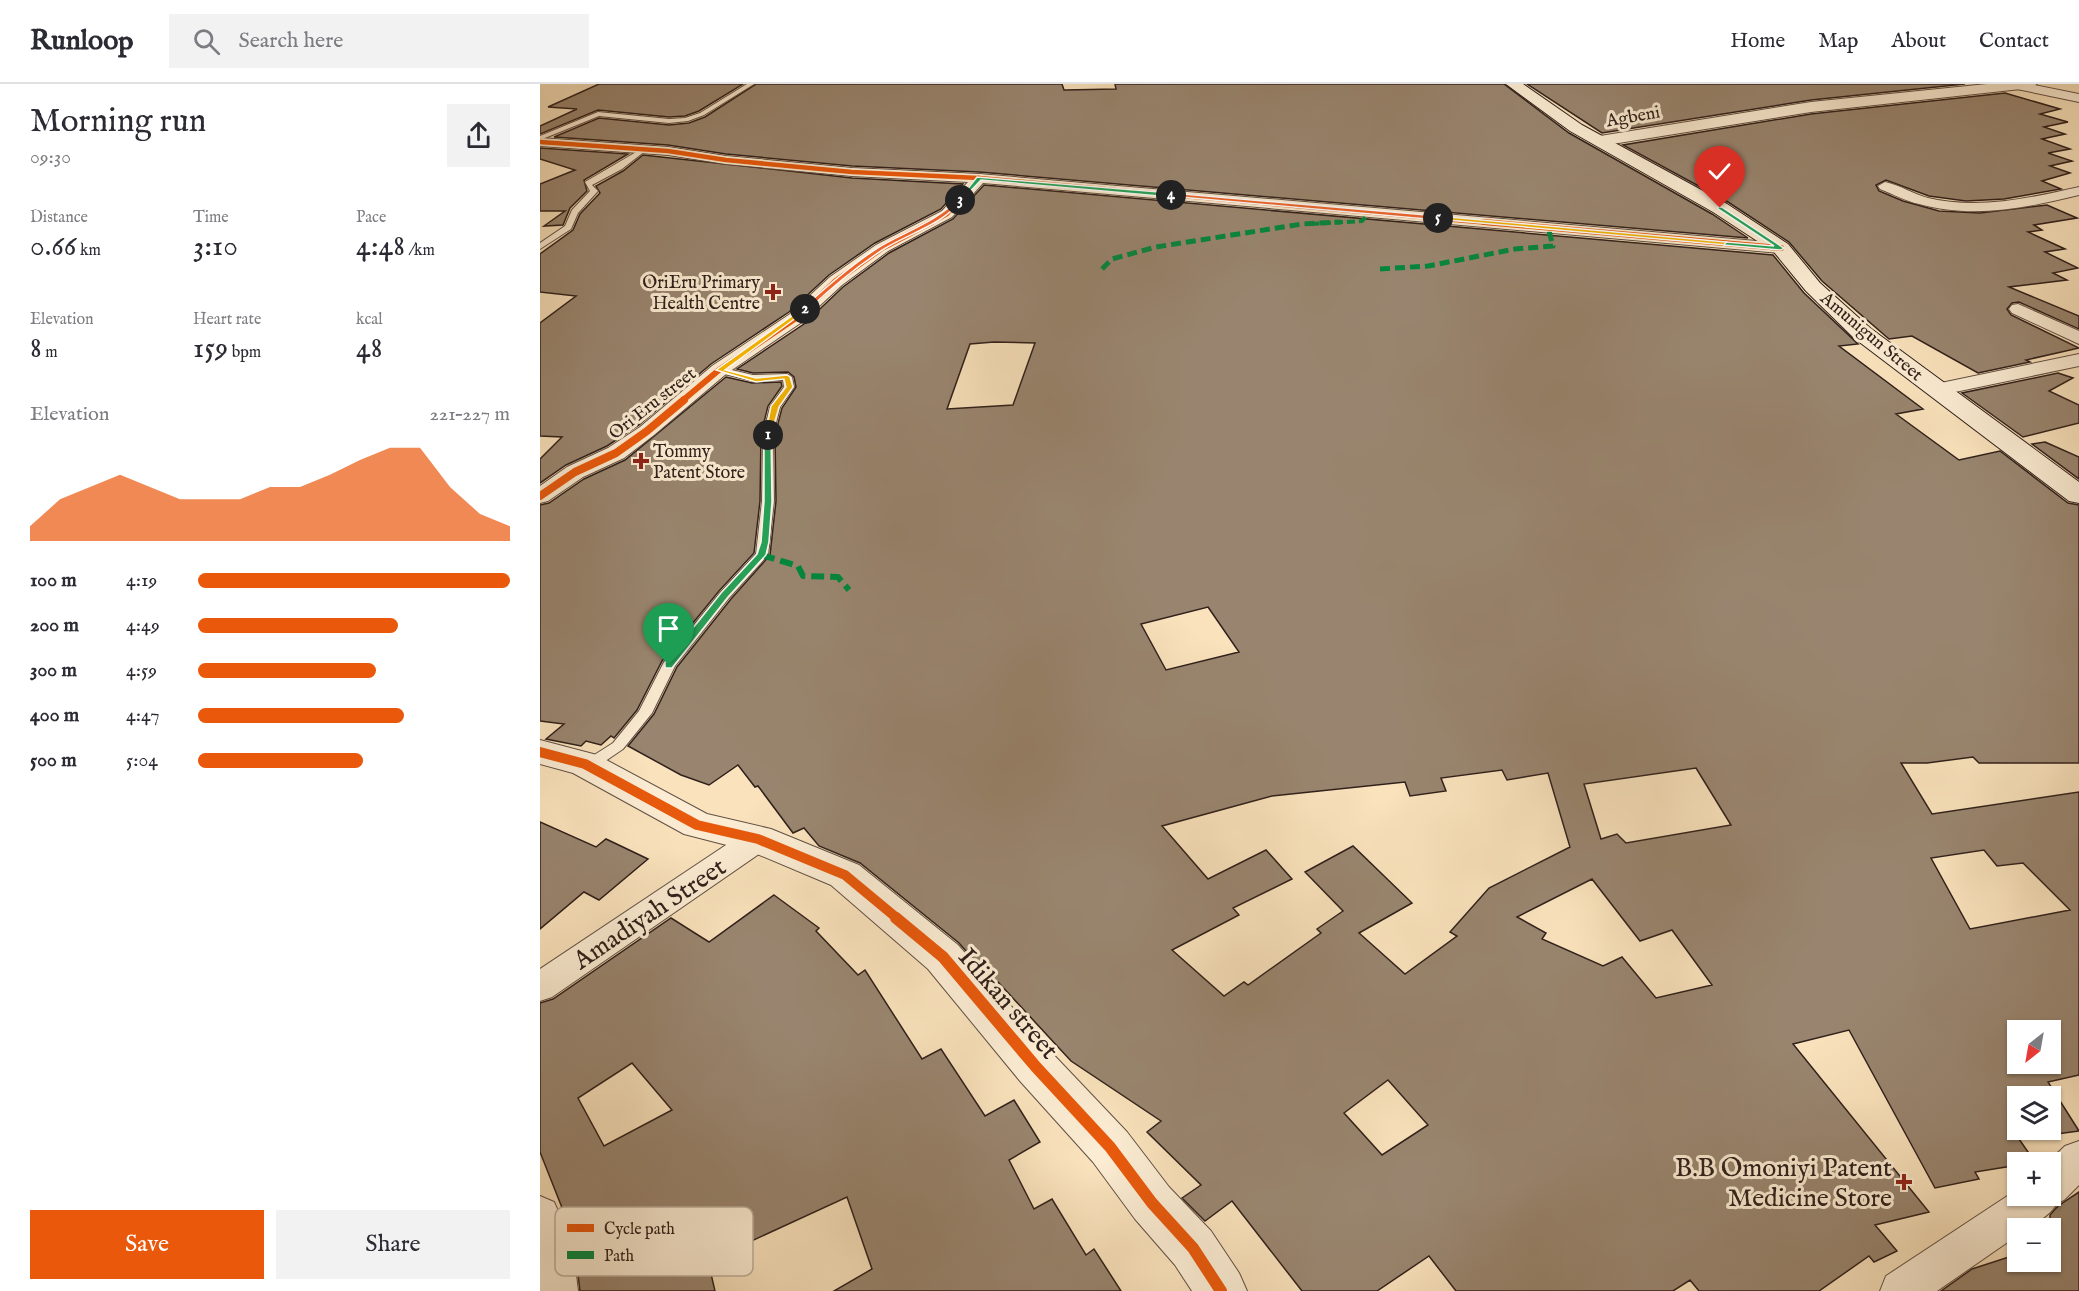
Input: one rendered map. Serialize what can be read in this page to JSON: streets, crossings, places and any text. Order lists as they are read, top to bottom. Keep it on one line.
{"streets":{"street":["Agbeni","Amunigun Street","Ori Eru street","Amadiyah Street","Idikan street"]},"crossings":[["Agbeni","Amunigun Street"],["Amadiyah Street","Idikan street"]],"places":{"health":["OriEru Primary Health Centre","Tommy Patent Store","B.B Omoniyi Patent Medicine Store"]},"legend":["Cycle path","Path"],"north":"bottom left","page":{"header":"Runloop","search":"Search here","nav":["Home","Map","About","Contact"],"heading":["Morning run","09:30"],"pins":["4","3","5","2","1"],"stats":[["Distance","0.66 km"],["Time","3:10"],["Pace","4:48 /km"],["Elevation","8 m"],["Heart rate","159 bpm"],["kcal","48"]],"chart":["Elevation","221–227 m"],"list":[{"name":"100 m","note":"4:19"},{"name":"200 m","note":"4:49"},{"name":"300 m","note":"4:59"},{"name":"400 m","note":"4:47"},{"name":"500 m","note":"5:04"}],"map_buttons":["+","−"],"buttons":["Save","Share"]}}
